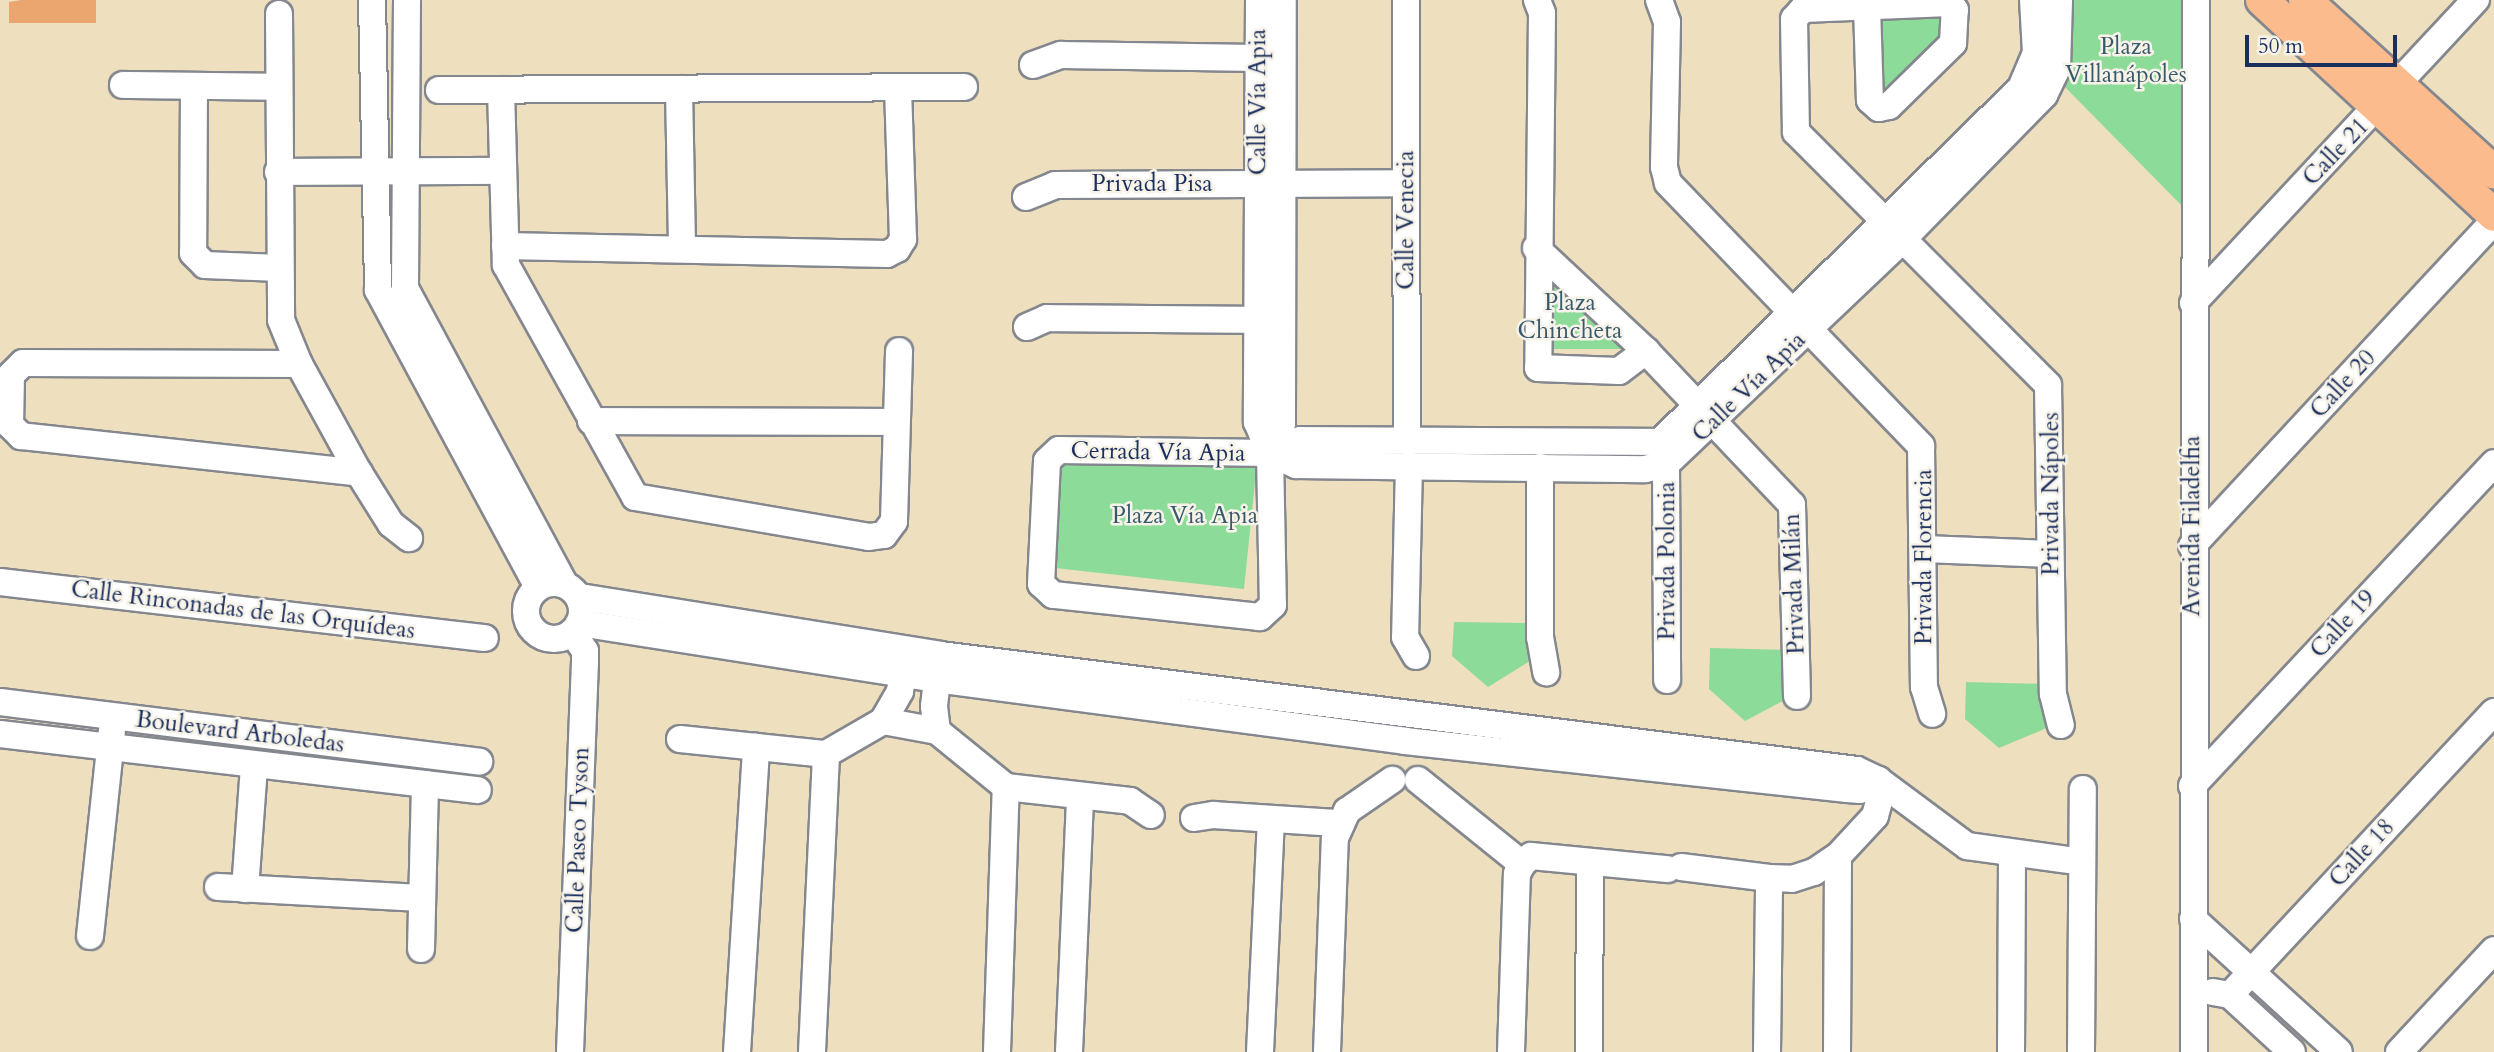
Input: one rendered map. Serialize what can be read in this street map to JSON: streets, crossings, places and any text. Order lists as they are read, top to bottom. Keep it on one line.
{"streets":{"street":["Calle Vía Apia","Calle 21","Privada Pisa","Calle Venecia","Calle 20","Cerrada Vía Apia","Privada Nápoles","Avenida Filadelfia","Privada Florencia","Privada Polonia","Privada Milán","Calle Rinconadas de las Orquídeas","Calle 19","Boulevard Arboledas","Calle Paseo Tyson","Calle 18"]},"crossings":[["Calle Vía Apia","Privada Pisa"],["Calle Vía Apia","Calle Venecia"],["Calle Vía Apia","Cerrada Vía Apia"],["Calle Vía Apia","Privada Nápoles"],["Calle Vía Apia","Privada Florencia"],["Calle Vía Apia","Privada Polonia"],["Calle Vía Apia","Privada Milán"],["Calle 21","Avenida Filadelfia"],["Privada Pisa","Calle Venecia"],["Calle 20","Avenida Filadelfia"],["Avenida Filadelfia","Calle 19"]],"parks":["Plaza Villanápoles","Plaza Chincheta","Plaza Vía Apia"],"scale_bar":"50 m"}
